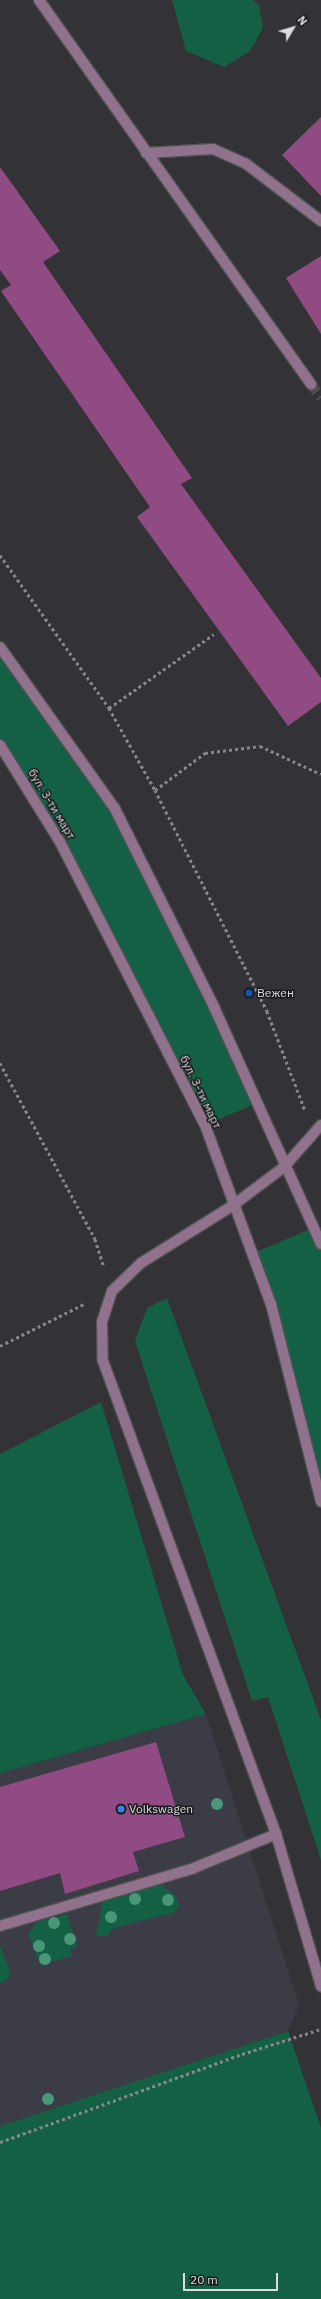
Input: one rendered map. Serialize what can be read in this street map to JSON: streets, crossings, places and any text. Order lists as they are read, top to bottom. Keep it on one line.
{"streets":{"street":["бул. 3-ти март"]},"places":["Вежен","Volkswagen"],"scale_bar":"20 m","north":"top right"}
